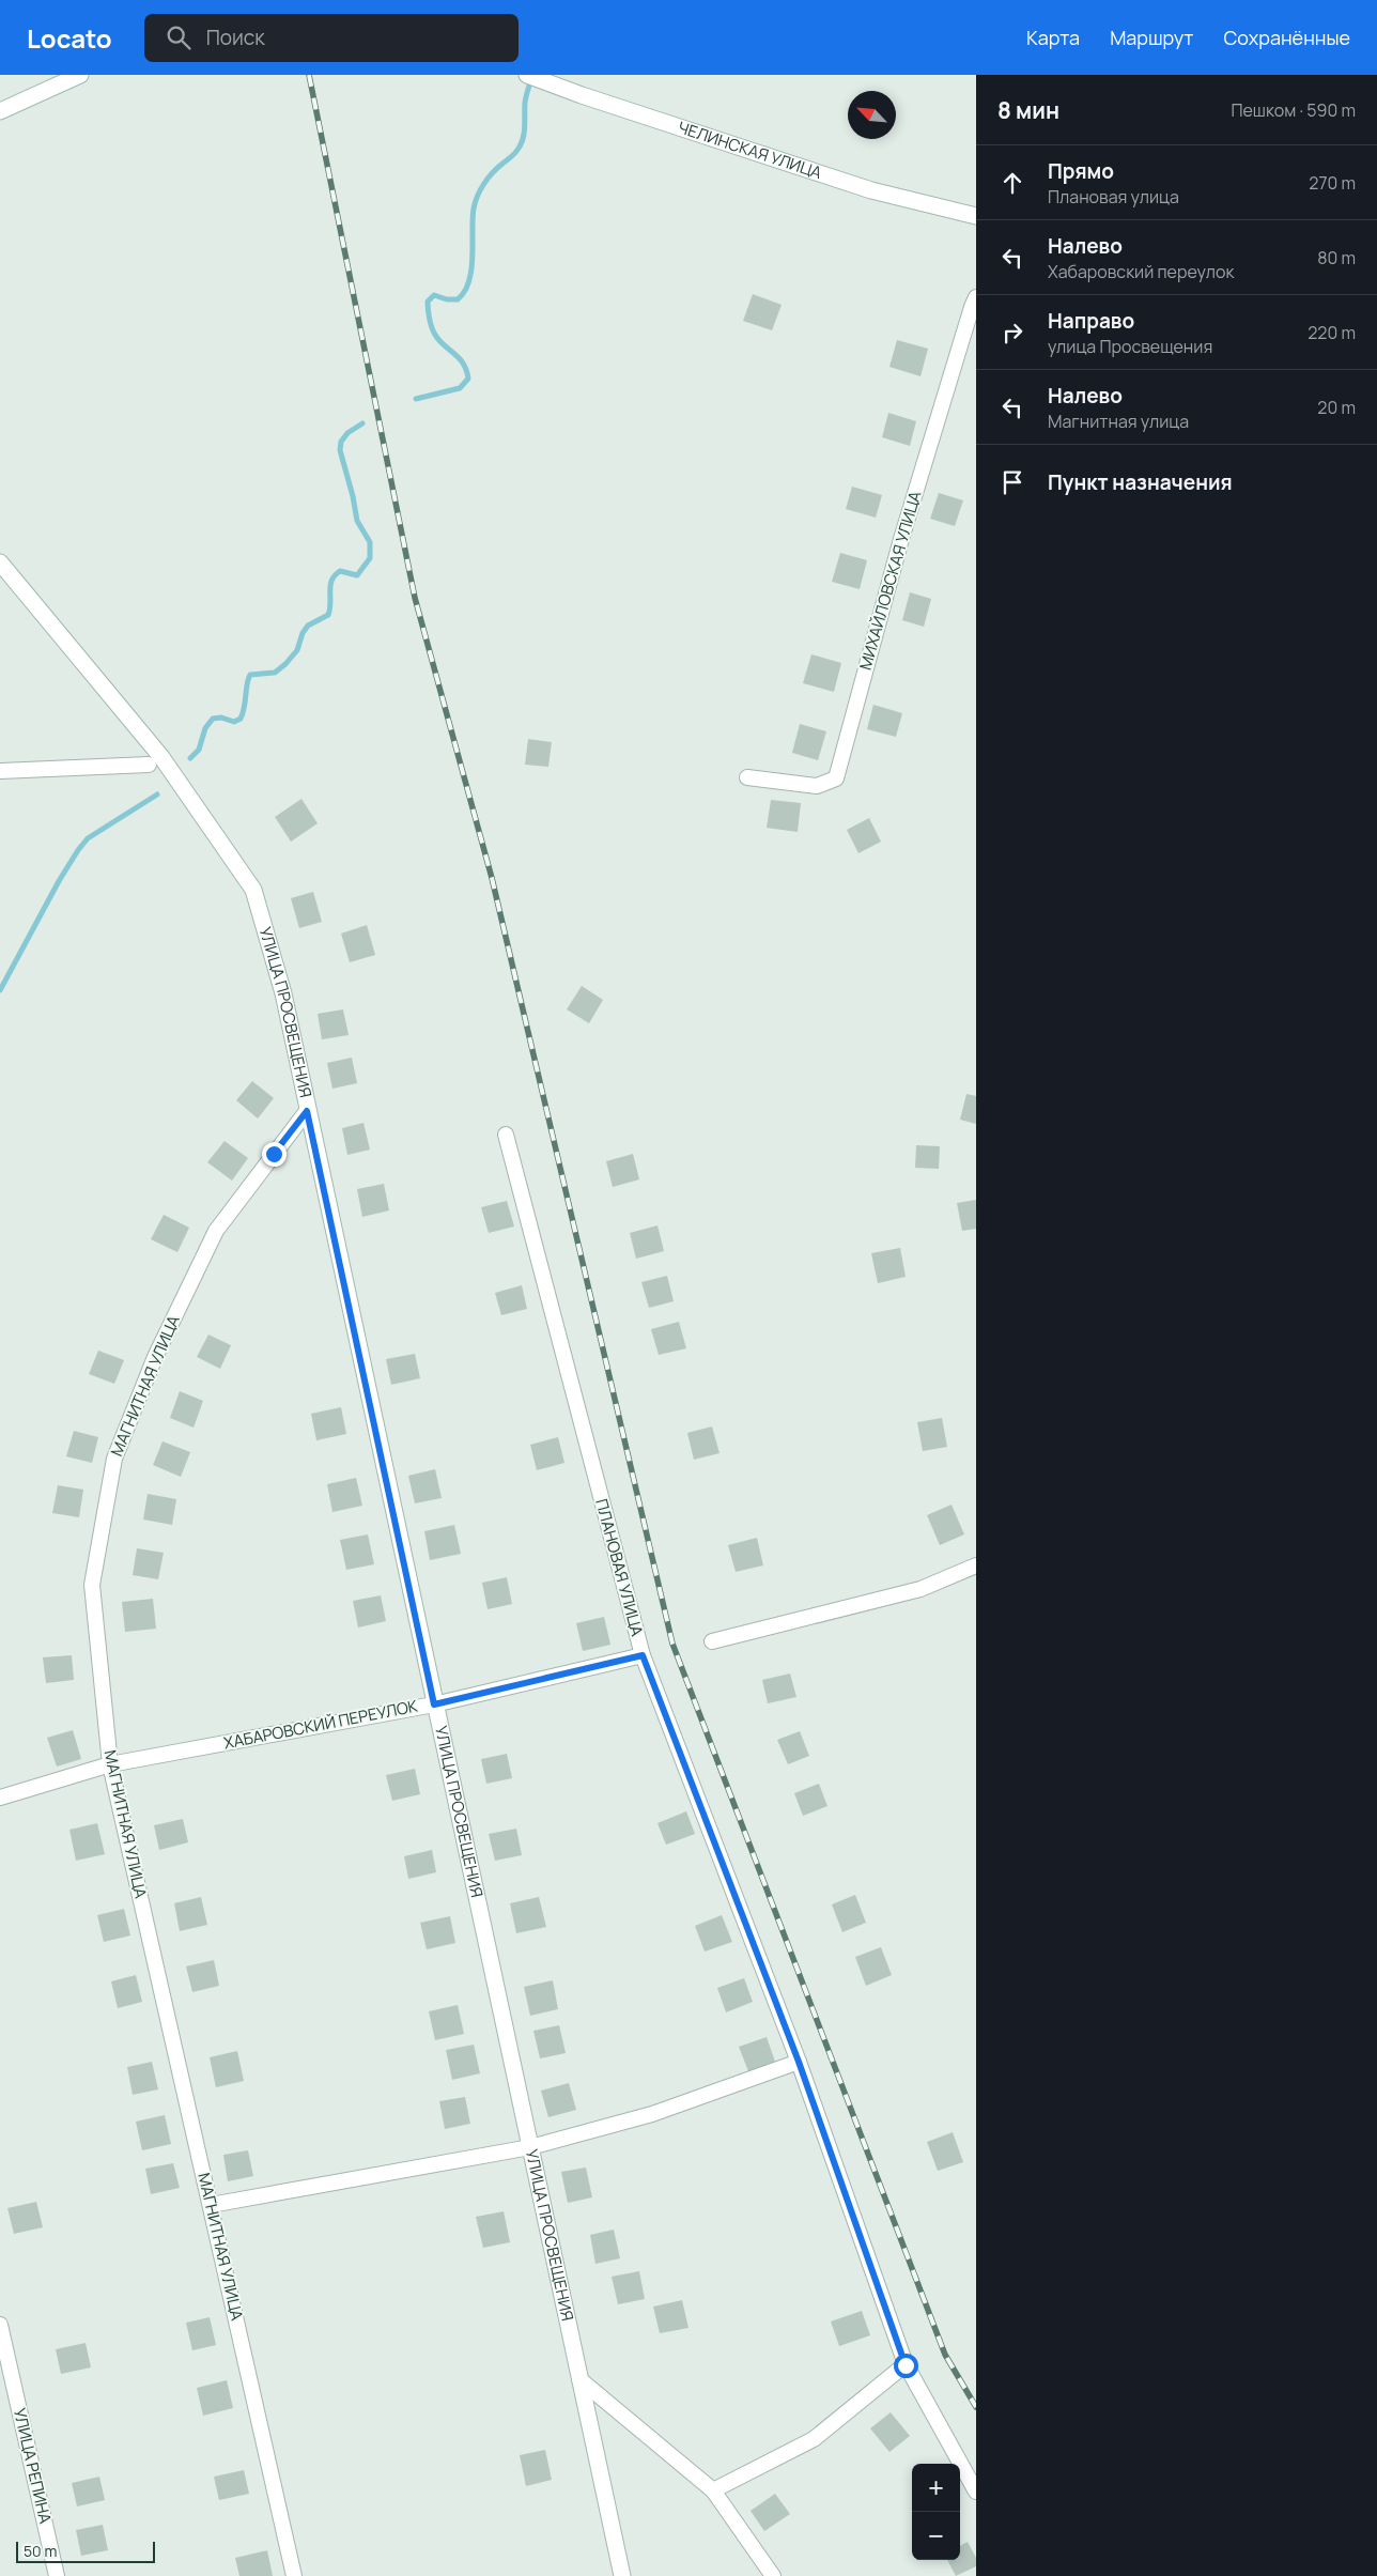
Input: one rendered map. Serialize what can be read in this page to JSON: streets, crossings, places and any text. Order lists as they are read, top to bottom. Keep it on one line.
{"streets":{"street":["ЧЕЛИНСКАЯ УЛИЦА","МИХАЙЛОВСКАЯ УЛИЦА","УЛИЦА ПРОСВЕЩЕНИЯ","МАГНИТНАЯ УЛИЦА","ПЛАНОВАЯ УЛИЦА","ХАБАРОВСКИЙ ПЕРЕУЛОК","УЛИЦА РЕПИНА"]},"crossings":[["УЛИЦА ПРОСВЕЩЕНИЯ","МАГНИТНАЯ УЛИЦА"],["УЛИЦА ПРОСВЕЩЕНИЯ","ХАБАРОВСКИЙ ПЕРЕУЛОК"],["МАГНИТНАЯ УЛИЦА","ХАБАРОВСКИЙ ПЕРЕУЛОК"],["ПЛАНОВАЯ УЛИЦА","ХАБАРОВСКИЙ ПЕРЕУЛОК"]],"scale_bar":"50 m","north":"top left","page":{"header":"Locato","search":"Поиск","nav":["Карта","Маршрут","Сохранённые"],"heading":["8 мин","Пешком · 590 m"],"list":[["Прямо","Плановая улица","270 m"],["Налево","Хабаровский переулок","80 m"],["Направо","улица Просвещения","220 m"],["Налево","Магнитная улица","20 m"],"Пункт назначения"],"map_buttons":["+","−"],"scale":"50 m"}}
